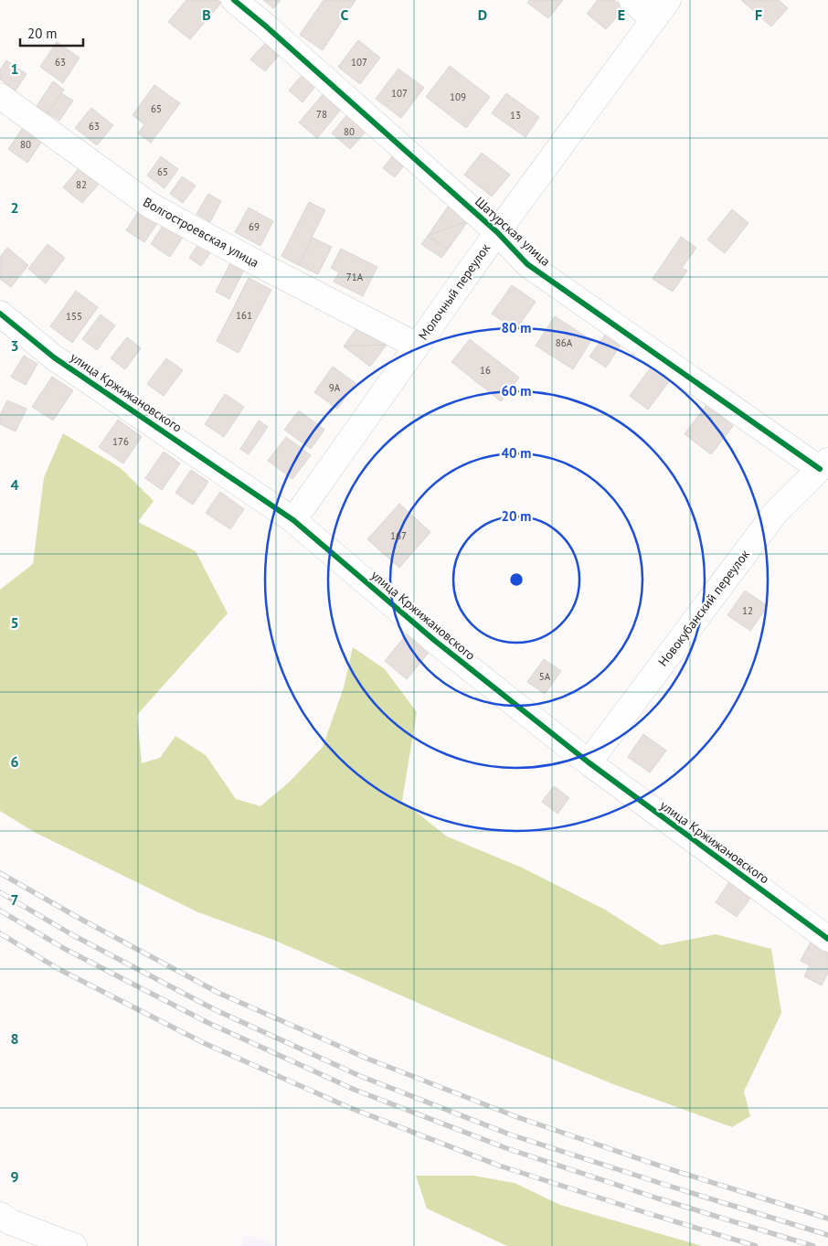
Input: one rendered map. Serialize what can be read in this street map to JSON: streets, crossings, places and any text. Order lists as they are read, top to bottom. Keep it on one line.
{"streets":{"street":["Шатурская улица","Волгостроевская улица","Молочный переулок","улица Кржижановского","Новокубанский переулок"]},"crossings":[["Шатурская улица","Молочный переулок"],["Шатурская улица","Новокубанский переулок"],["Волгостроевская улица","Молочный переулок"],["Молочный переулок","улица Кржижановского"],["улица Кржижановского","Новокубанский переулок"]],"house_numbers":["63","107","107","109","65","78","13","63","80","80","65","82","69","71А","161","155","86А","16","9А","176","167","12","5А"],"scale_bar":"20 m","grid":{"columns":["B","C","D","E","F"],"rows":["1","2","3","4","5","6","7","8","9"]},"rings":["80 m","60 m","40 m","20 m"]}
